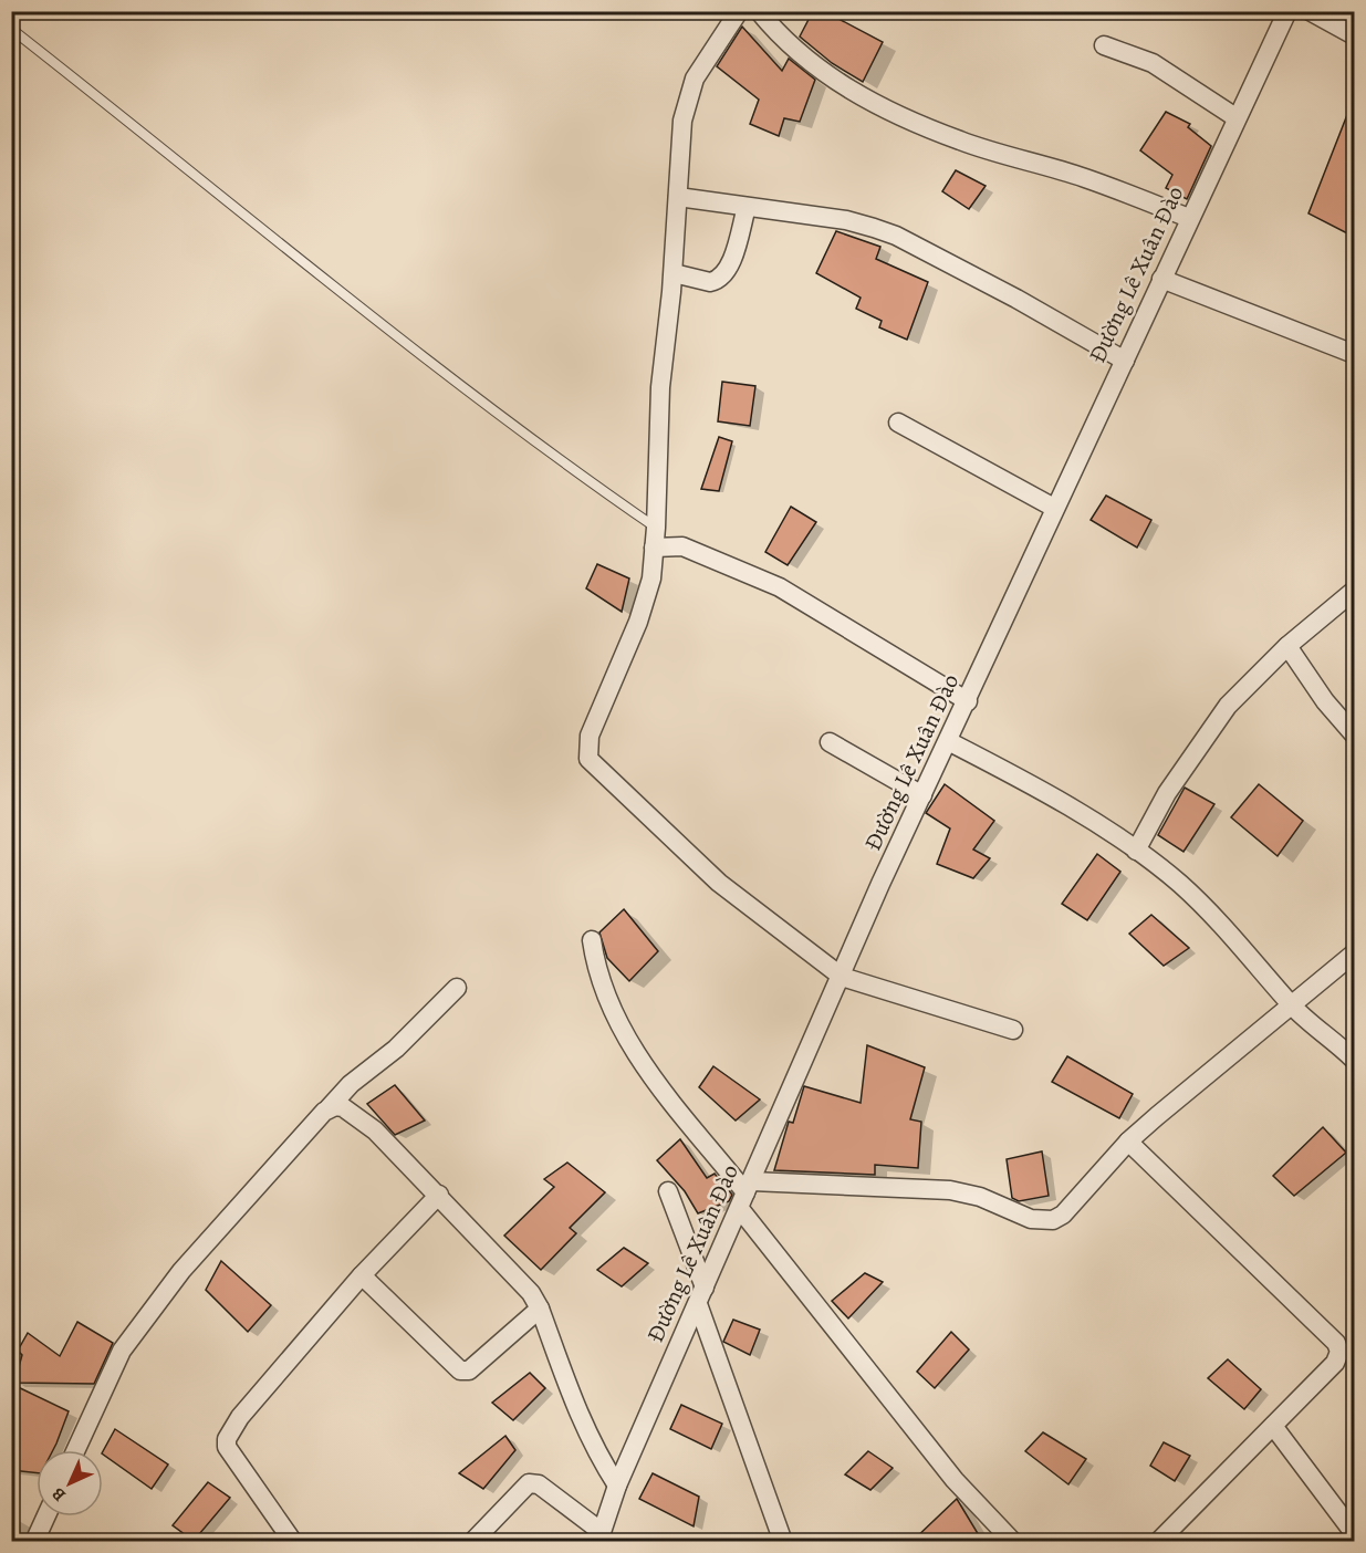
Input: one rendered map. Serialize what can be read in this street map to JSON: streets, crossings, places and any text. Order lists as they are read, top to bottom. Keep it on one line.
{"streets":{"street":["Đường Lê Xuân Đào"]},"north":"bottom left"}
